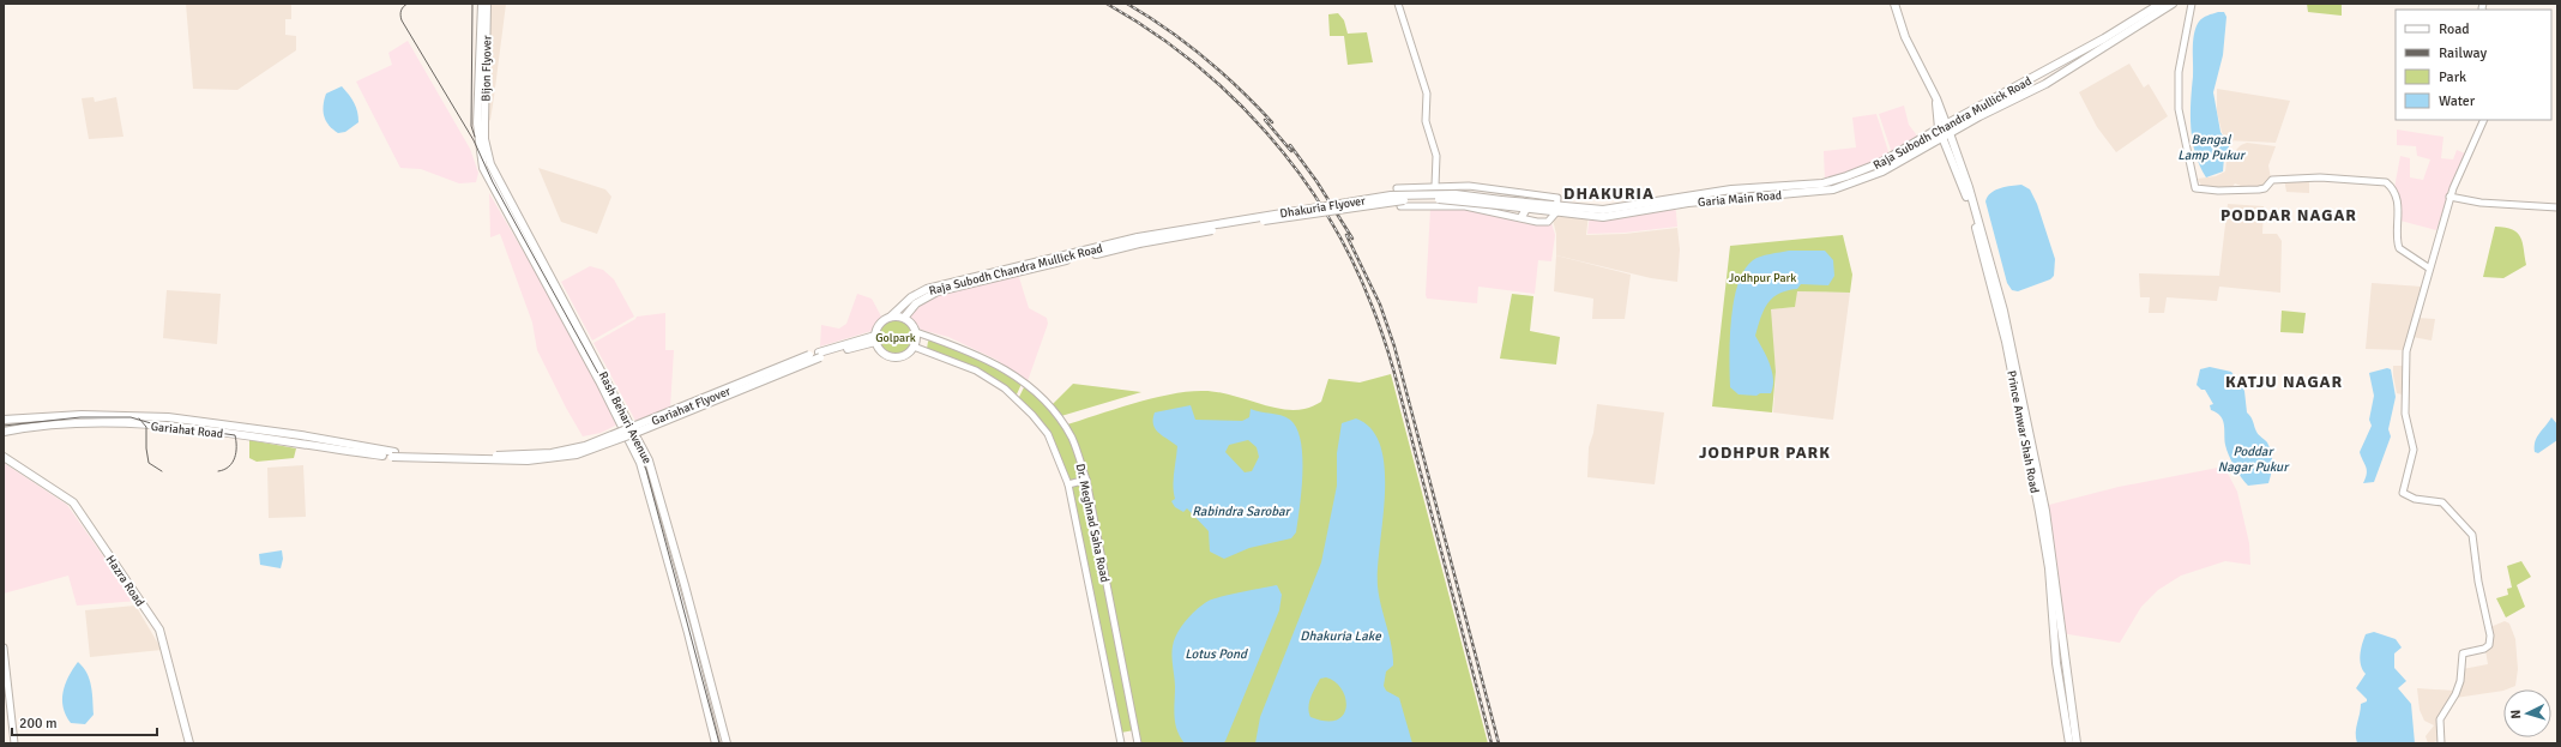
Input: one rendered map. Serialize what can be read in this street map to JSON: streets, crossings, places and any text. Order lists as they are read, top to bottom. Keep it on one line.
{"streets":{"main road":["Bijon Flyover","Raja Subodh Chandra Mullick Road","Garia Main Road","Dhakuria Flyover","Gariahat Flyover","Rash Behari Avenue","Gariahat Road","Prince Anwar Shah Road","Hazra Road"],"street":["Dr. Meghnad Saha Road"]},"crossings":[["Bijon Flyover","Rash Behari Avenue"],["Raja Subodh Chandra Mullick Road","Garia Main Road"],["Raja Subodh Chandra Mullick Road","Dhakuria Flyover"],["Raja Subodh Chandra Mullick Road","Gariahat Flyover"],["Raja Subodh Chandra Mullick Road","Prince Anwar Shah Road"],["Raja Subodh Chandra Mullick Road","Dr. Meghnad Saha Road"],["Garia Main Road","Dhakuria Flyover"],["Garia Main Road","Prince Anwar Shah Road"],["Gariahat Flyover","Gariahat Road"],["Gariahat Flyover","Dr. Meghnad Saha Road"]],"districts":["DHAKURIA","PODDAR NAGAR","KATJU NAGAR","JODHPUR PARK"],"water":["Bengal Lamp Pukur","Poddar Nagar Pukur","Rabindra Sarobar","Dhakuria Lake","Lotus Pond"],"parks":["Jodhpur Park","Golpark"],"legend":["Road","Railway","Park","Water"],"scale_bar":"200 m","north":"left"}
